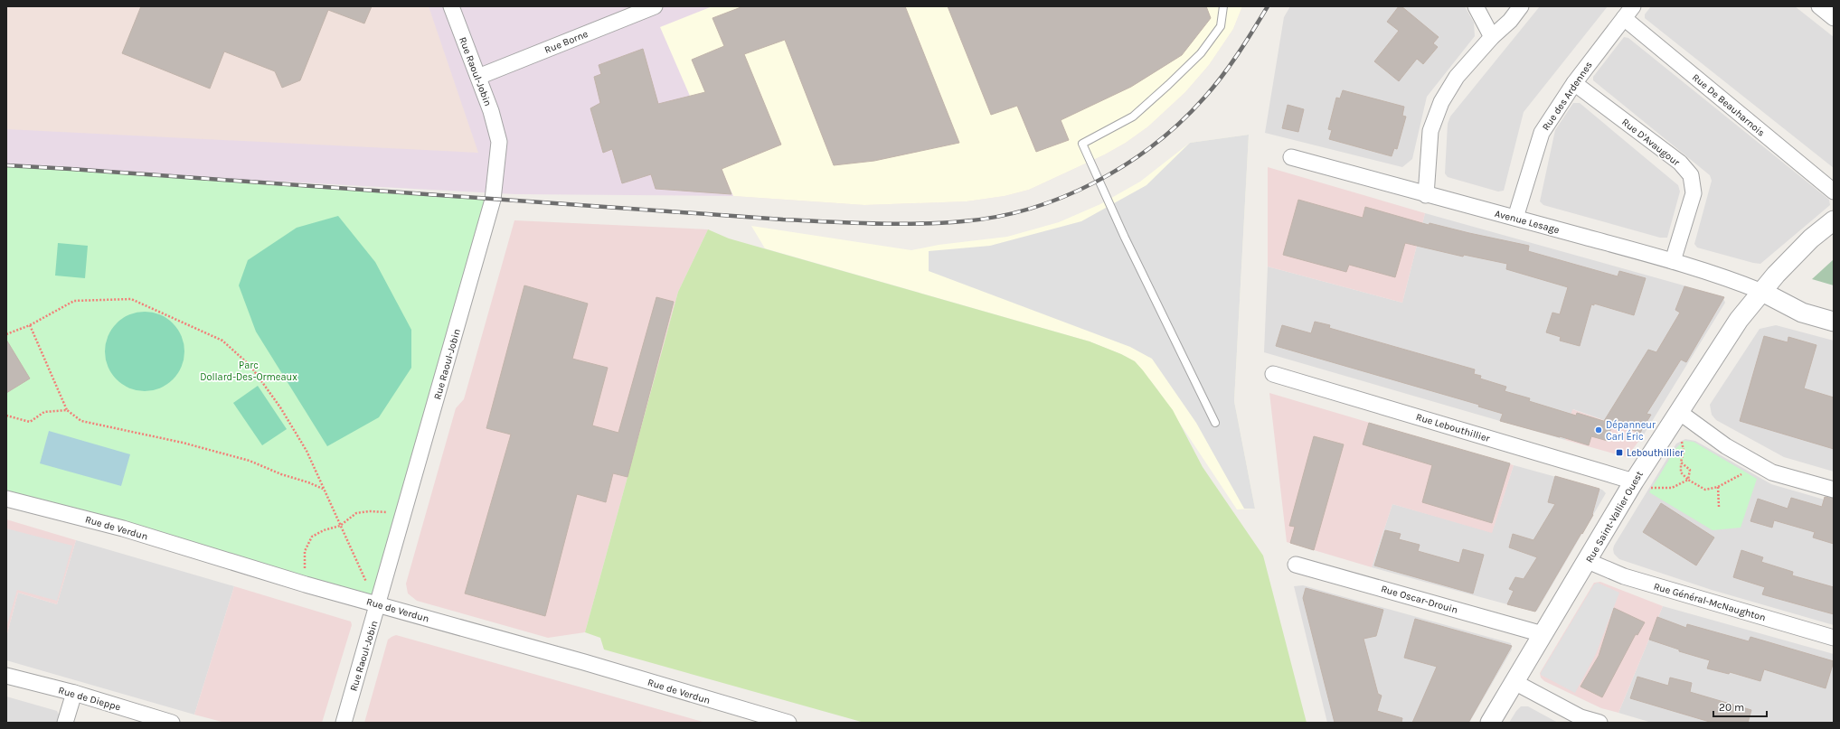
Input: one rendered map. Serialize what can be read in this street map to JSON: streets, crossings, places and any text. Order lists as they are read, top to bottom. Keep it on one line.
{"streets":{"street":["Rue Borne","Rue Raoul-Jobin","Rue des Ardennes","Rue De Beauharnois","Rue D'Avaugour","Avenue Lesage","Rue Lebouthillier","Rue Saint-Vallier Ouest","Rue de Verdun","Rue Oscar-Drouin","Rue Général-McNaughton","Rue de Dieppe"]},"crossings":[["Rue Borne","Rue Raoul-Jobin"],["Rue Raoul-Jobin","Rue de Verdun"],["Rue des Ardennes","Rue De Beauharnois"],["Rue des Ardennes","Rue D'Avaugour"],["Rue des Ardennes","Avenue Lesage"],["Rue D'Avaugour","Avenue Lesage"],["Avenue Lesage","Rue Saint-Vallier Ouest"],["Rue Lebouthillier","Rue Saint-Vallier Ouest"],["Rue Saint-Vallier Ouest","Rue Oscar-Drouin"],["Rue Saint-Vallier Ouest","Rue Général-McNaughton"]],"parks":["Parc Dollard-Des-Ormeaux"],"places":{"other":["Dépanneur Carl Éric"],"transit":["Lebouthillier"]},"scale_bar":"20 m"}
